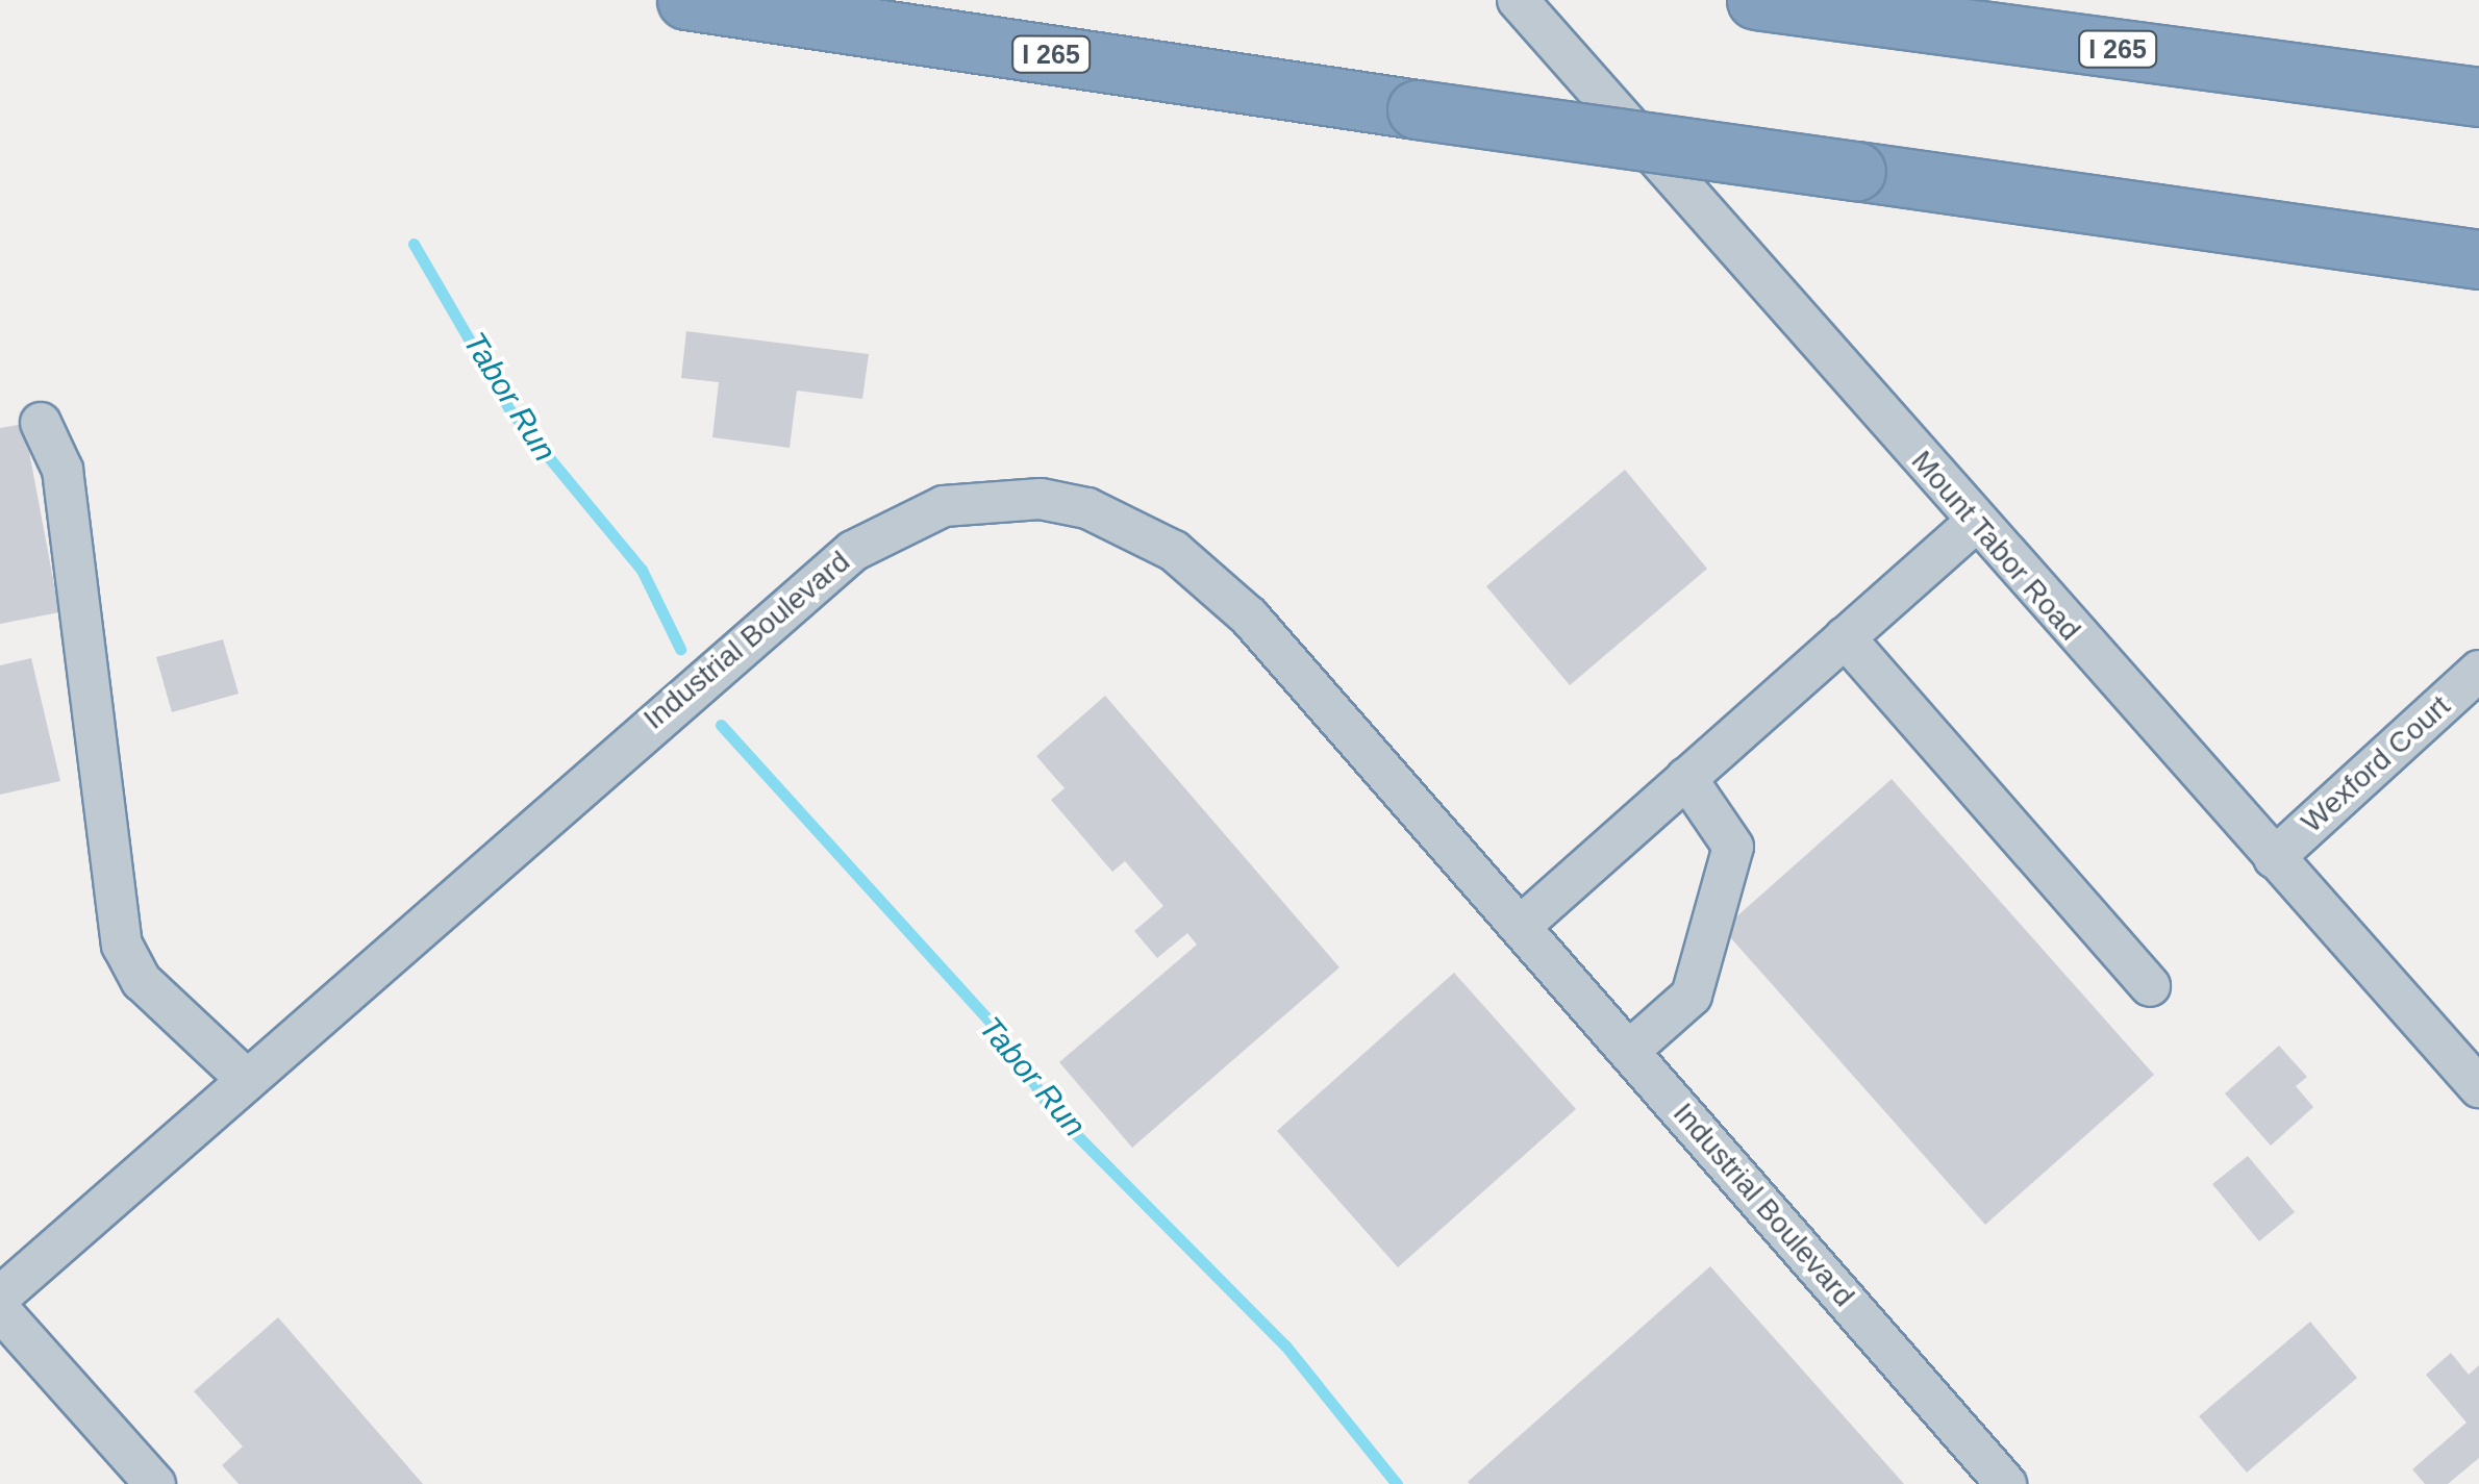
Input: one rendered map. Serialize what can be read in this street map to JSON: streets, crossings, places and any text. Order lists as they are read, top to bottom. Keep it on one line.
{"streets":{"highway":["I 265"],"street":["Mount Tabor Road","Industrial Boulevard","Wexford Court"]},"crossings":[["Mount Tabor Road","Wexford Court"]],"water":["Tabor Run"]}
